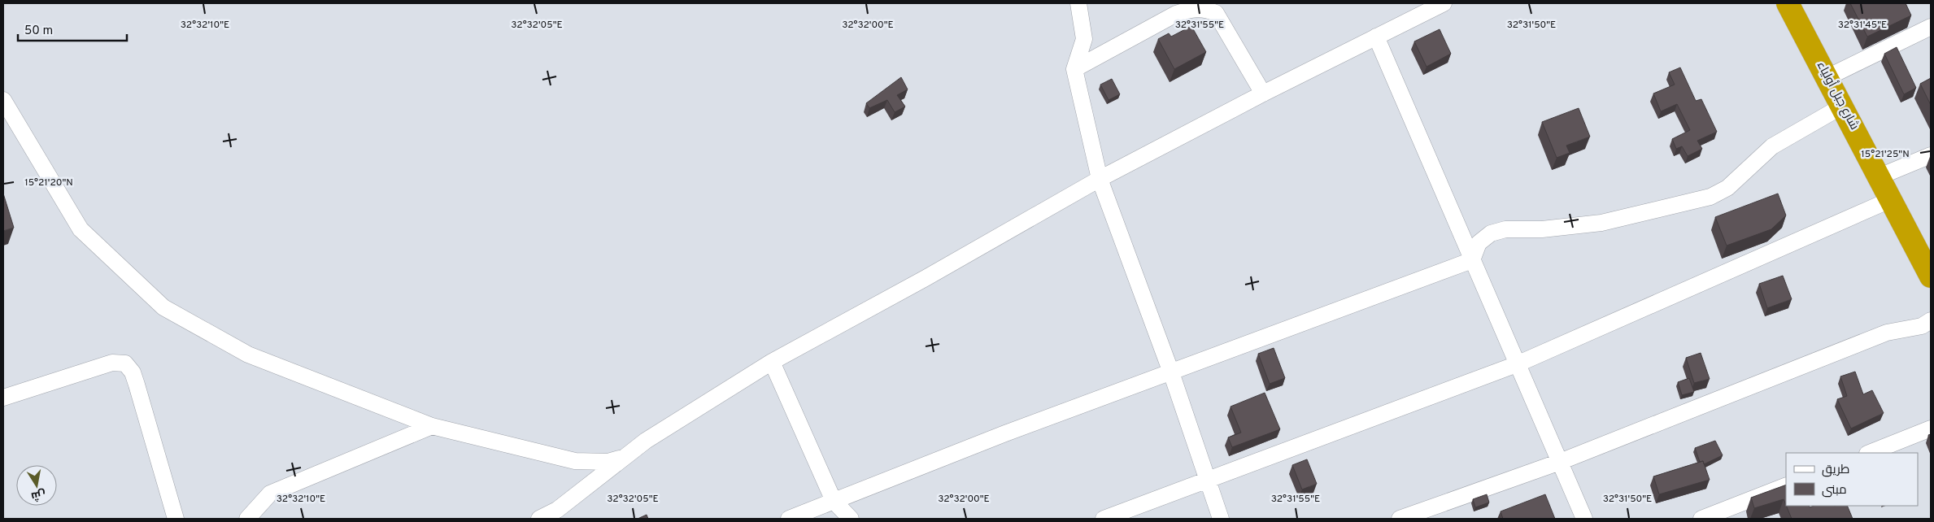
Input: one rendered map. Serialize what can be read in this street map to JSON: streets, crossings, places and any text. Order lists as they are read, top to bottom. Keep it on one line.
{"streets":{"highway":["شارع جبل أولياء"]},"legend":["طريق","مبنى"],"scale_bar":"50 m","north":"bottom","coordinates":["32°32'10\"E","32°32'05\"E","32°32'00\"E","32°31'55\"E","32°31'50\"E","32°31'45\"E","15°21'25\"N","15°21'20\"N"]}
